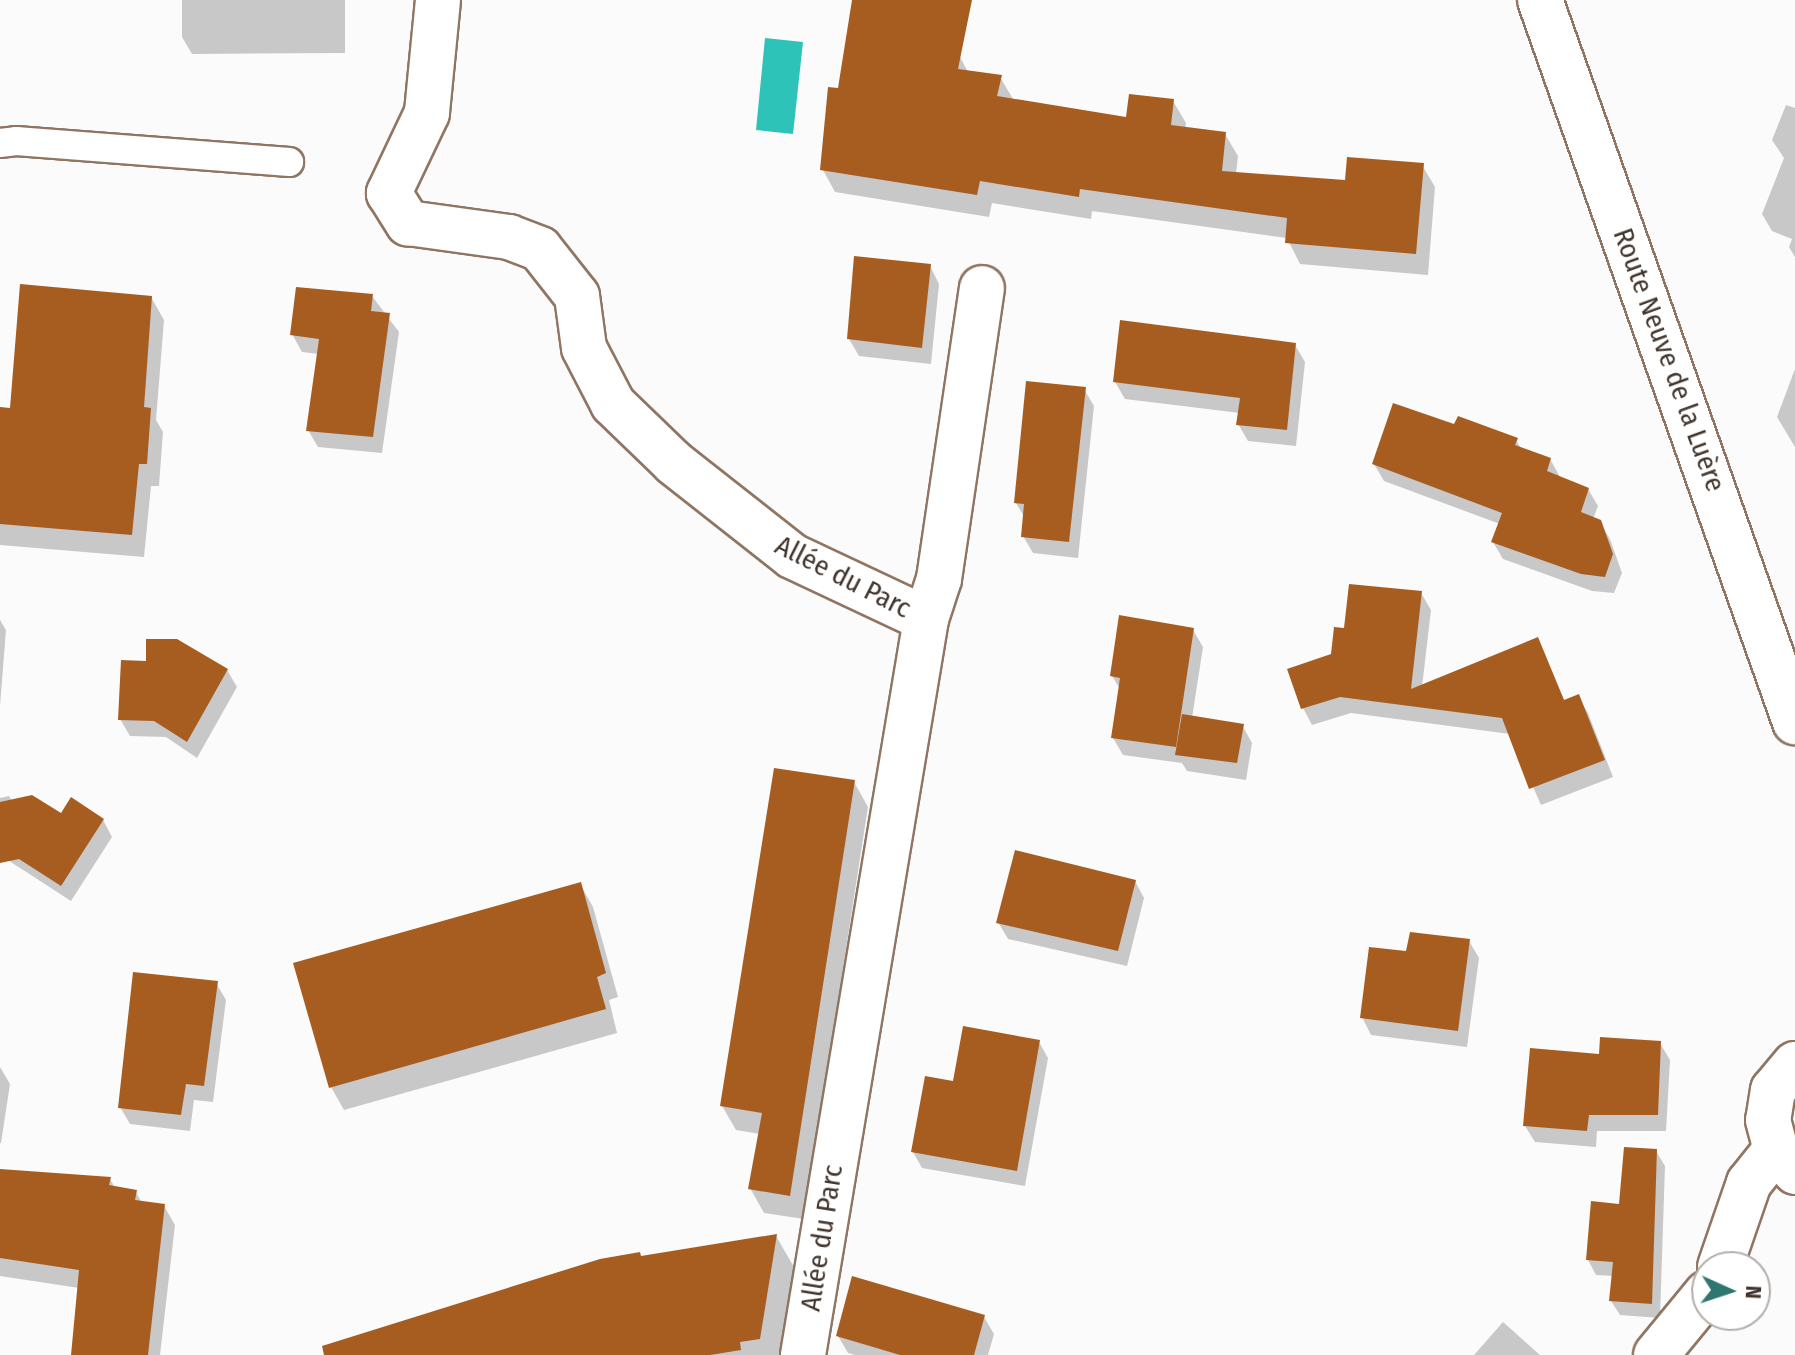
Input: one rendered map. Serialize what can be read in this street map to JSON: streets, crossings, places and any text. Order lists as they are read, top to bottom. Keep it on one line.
{"streets":{"street":["Route Neuve de la Luère","Allée du Parc"]},"north":"right"}
